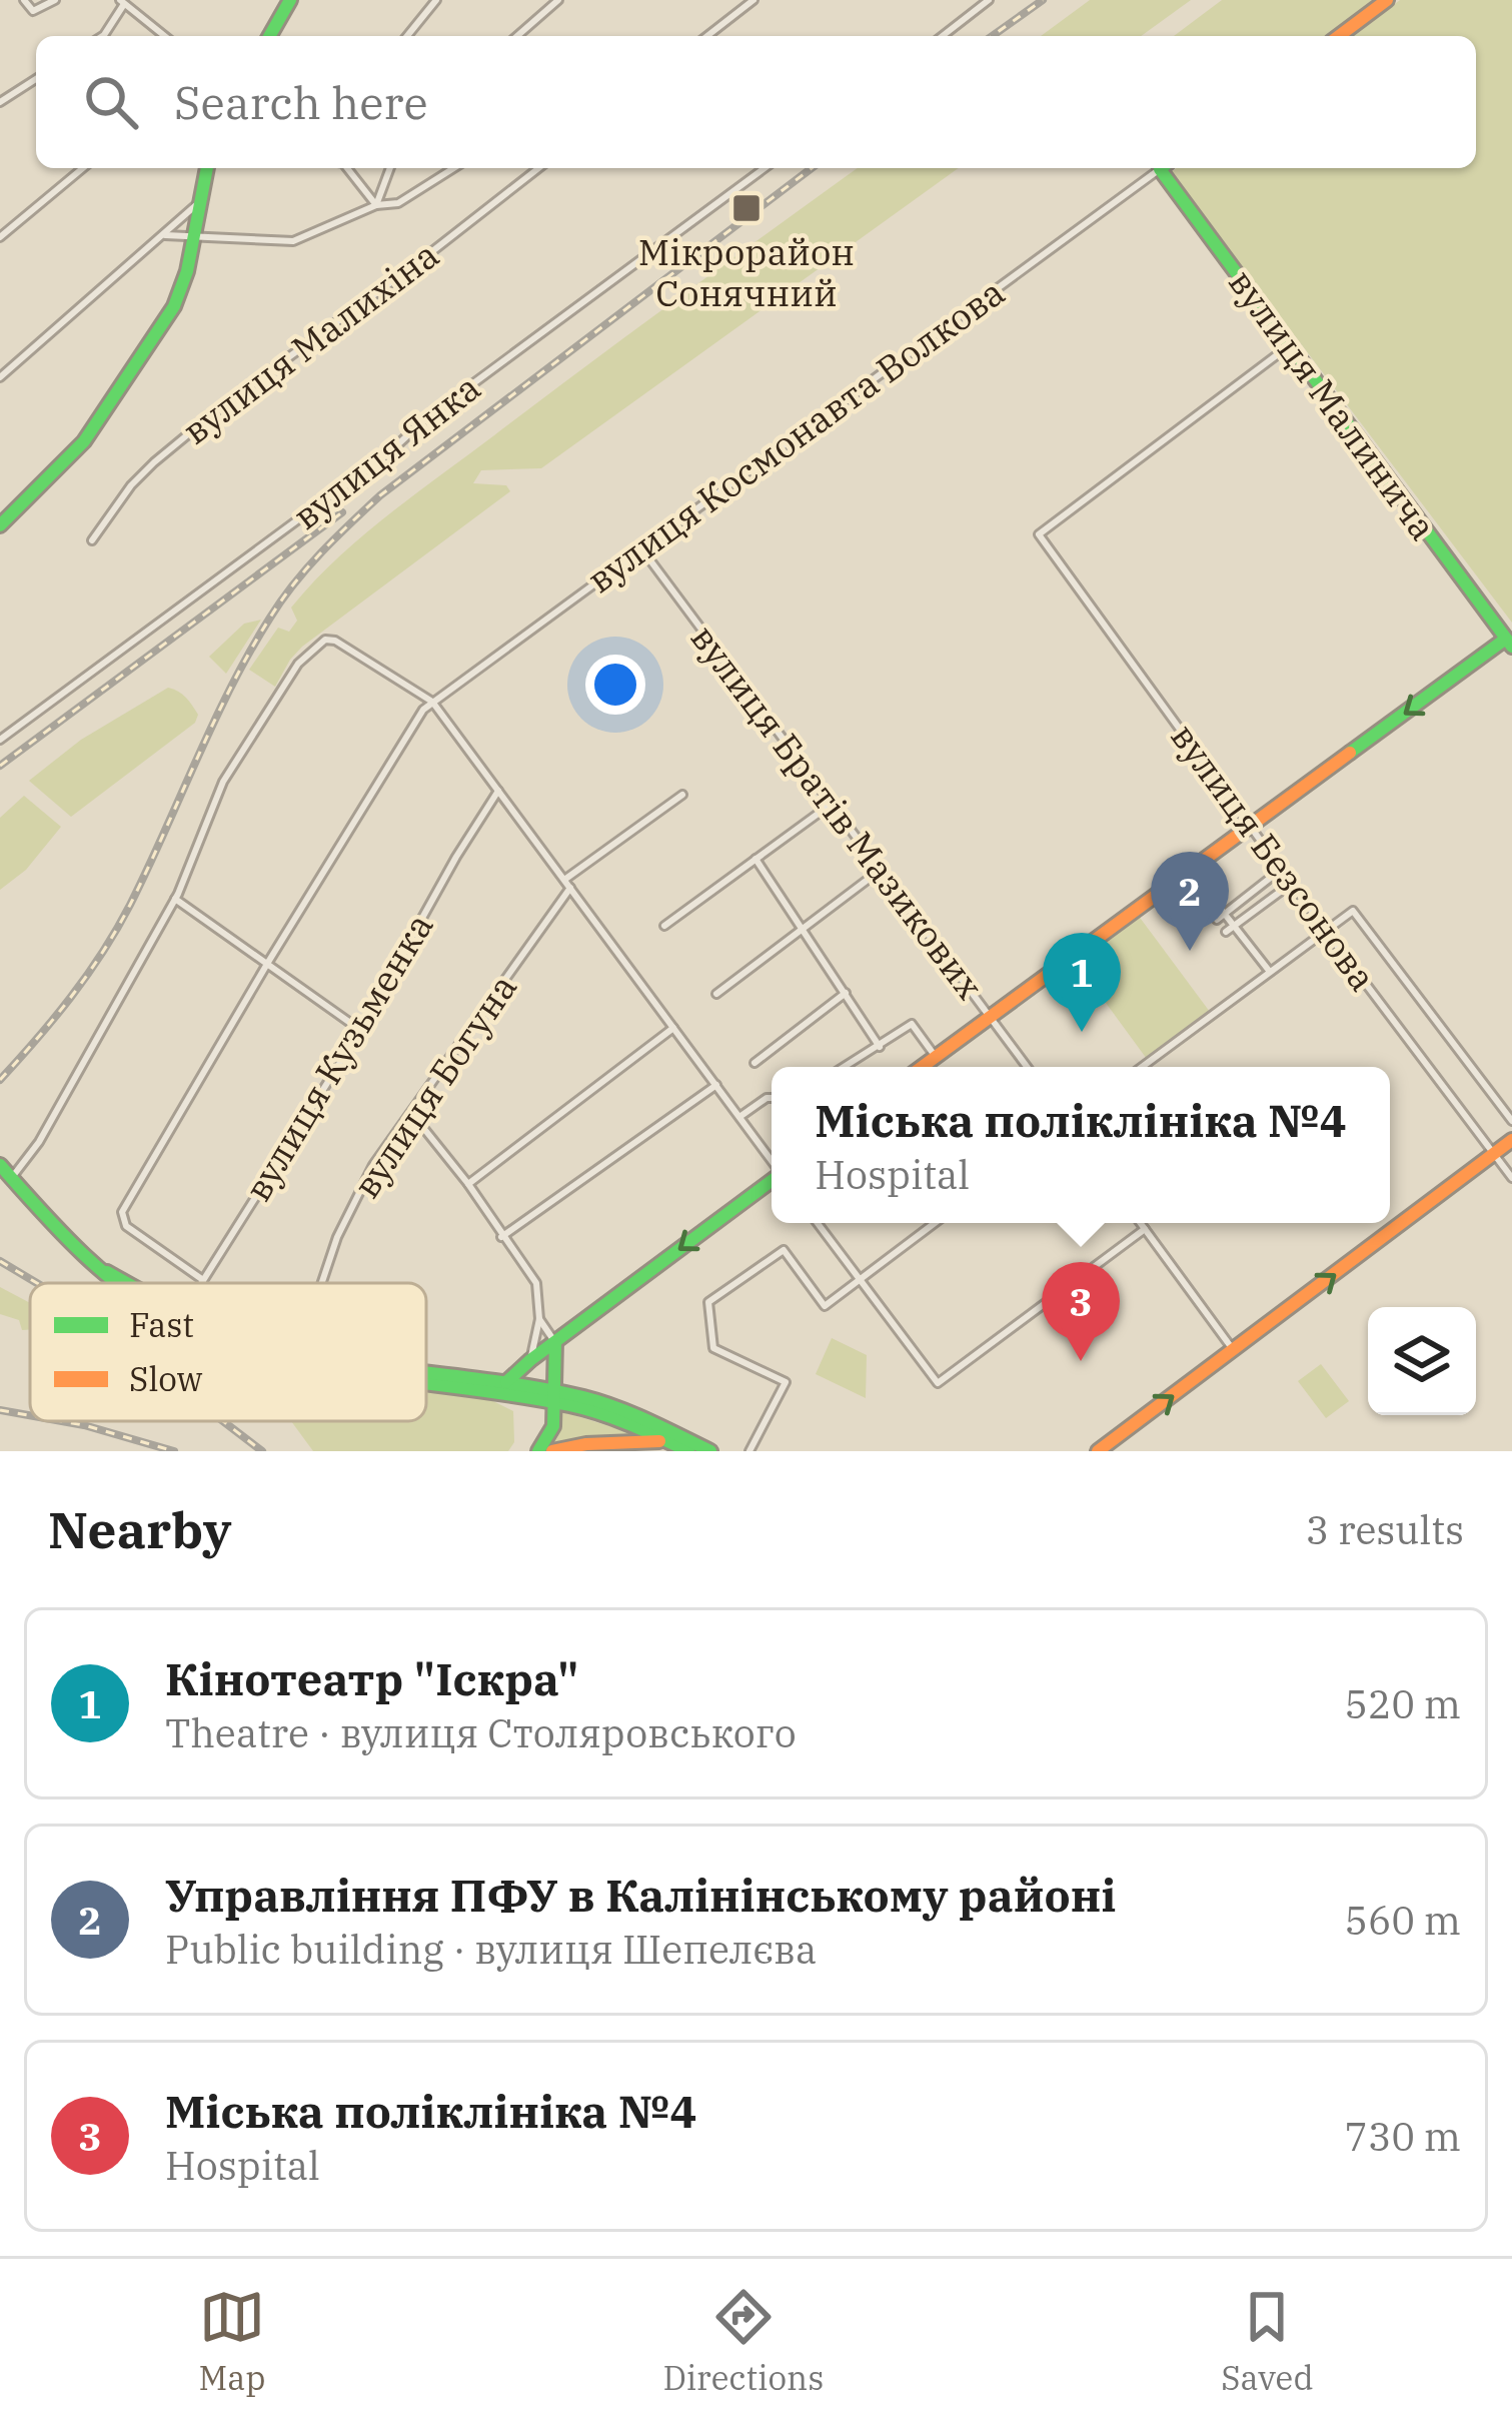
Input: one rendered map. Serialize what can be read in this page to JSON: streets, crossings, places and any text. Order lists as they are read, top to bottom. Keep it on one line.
{"streets":{"street":["вулиця Малихіна","вулиця Малинича","вулиця Космонавта Волкова","вулиця Янка","вулиця Братів Мазикових","вулиця Безсонова","вулиця Кузьменка","вулиця Богуна"]},"crossings":[["вулиця Малинича","вулиця Безсонова"],["вулиця Космонавта Волкова","вулиця Братів Мазикових"],["вулиця Космонавта Волкова","вулиця Кузьменка"]],"places":{"transit":["Мікрорайон Сонячний"]},"legend":["Fast","Slow"],"page":{"search":"Search here","pins":["2","1","3"],"popup":["Міська поліклініка №4","Hospital"],"heading":["Nearby","3 results"],"list":[{"mark":"1","name":"Кінотеатр \"Іскра\"","note":"Theatre · вулиця Столяровського","value":"520 m"},{"mark":"2","name":"Управління ПФУ в Калінінському районі","note":"Public building · вулиця Шепелєва","value":"560 m"},{"mark":"3","name":"Міська поліклініка №4","note":"Hospital","value":"730 m"}],"nav":["Map","Directions","Saved"]}}
